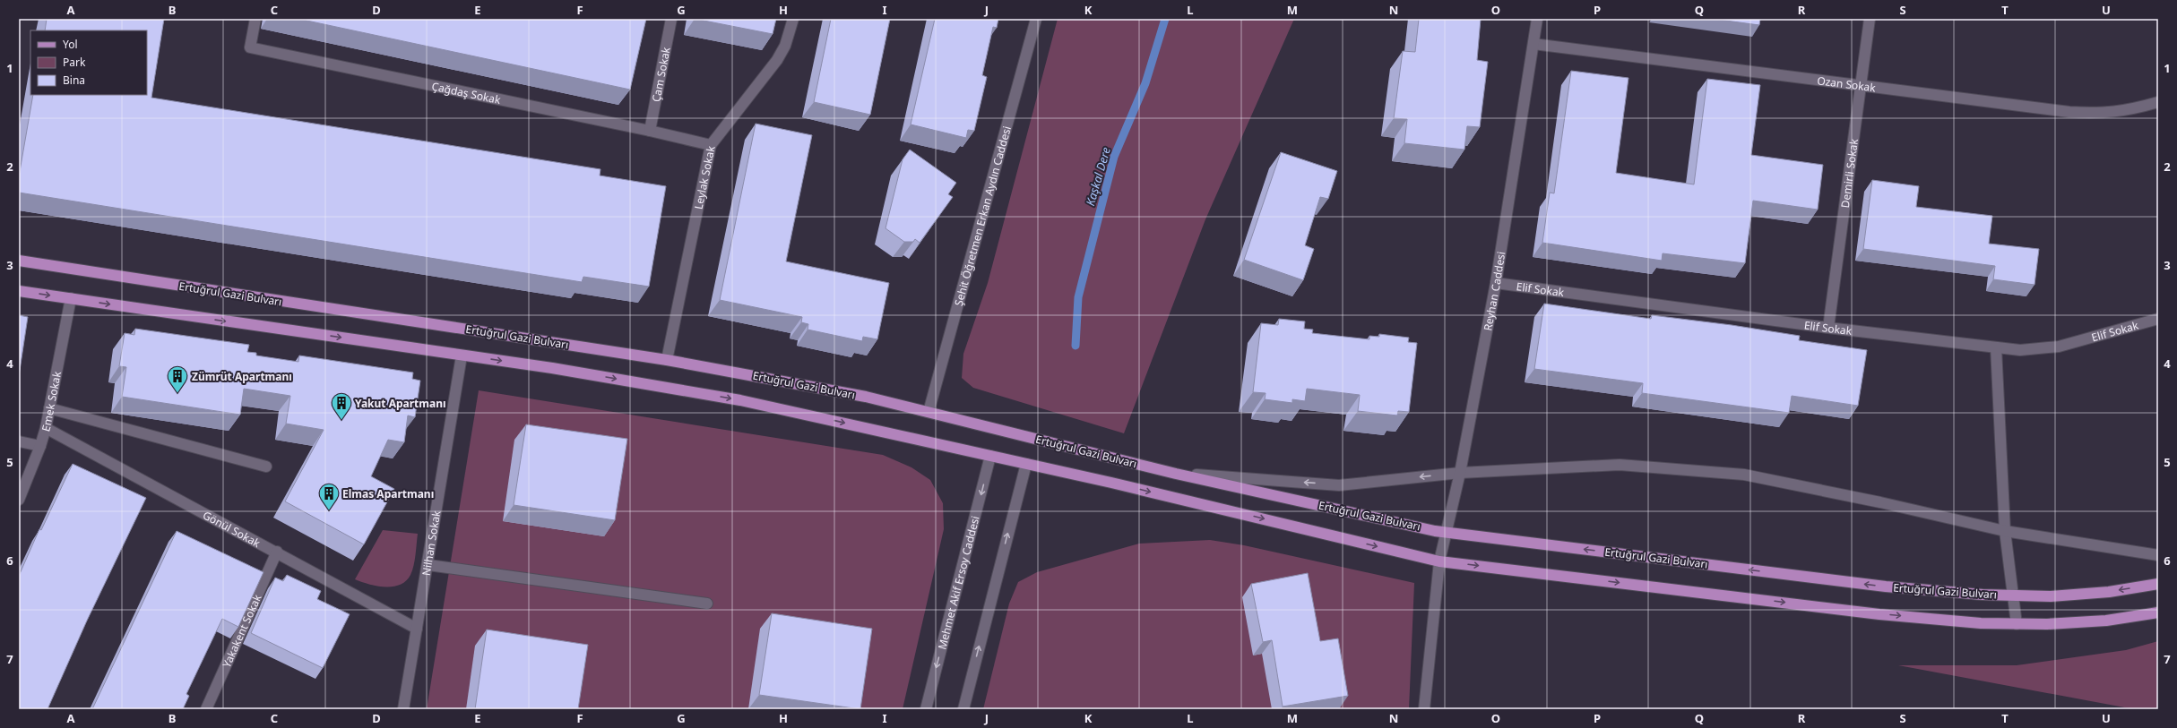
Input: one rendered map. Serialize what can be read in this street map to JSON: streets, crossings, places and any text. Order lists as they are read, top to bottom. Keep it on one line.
{"streets":{"main road":["Ertuğrul Gazi Bulvarı"],"street":["Çam Sokak","Ozan Sokak","Çağdaş Sokak","Demirli Sokak","Leylak Sokak","Şehit Öğretmen Erkan Aydın Caddesi","Elif Sokak","Reyhan Caddesi","Emek Sokak","Gönül Sokak","Nilhan Sokak","Mehmet Akif Ersoy Caddesi","Yakakent Sokak"]},"crossings":[["Çam Sokak","Çağdaş Sokak"],["Ozan Sokak","Demirli Sokak"],["Ozan Sokak","Reyhan Caddesi"],["Çağdaş Sokak","Leylak Sokak"],["Demirli Sokak","Elif Sokak"],["Leylak Sokak","Ertuğrul Gazi Bulvarı"],["Şehit Öğretmen Erkan Aydın Caddesi","Ertuğrul Gazi Bulvarı"],["Elif Sokak","Reyhan Caddesi"],["Reyhan Caddesi","Ertuğrul Gazi Bulvarı"],["Emek Sokak","Gönül Sokak"],["Gönül Sokak","Nilhan Sokak"],["Gönül Sokak","Yakakent Sokak"]],"water":["Kaşkal Dere"],"places":{"building":["Zümrüt Apartmanı","Yakut Apartmanı","Elmas Apartmanı"]},"legend":["Yol","Park","Bina"],"grid":{"columns":["A","B","C","D","E","F","G","H","I","J","K","L","M","N","O","P","Q","R","S","T","U"],"rows":["1","2","3","4","5","6","7"]}}
